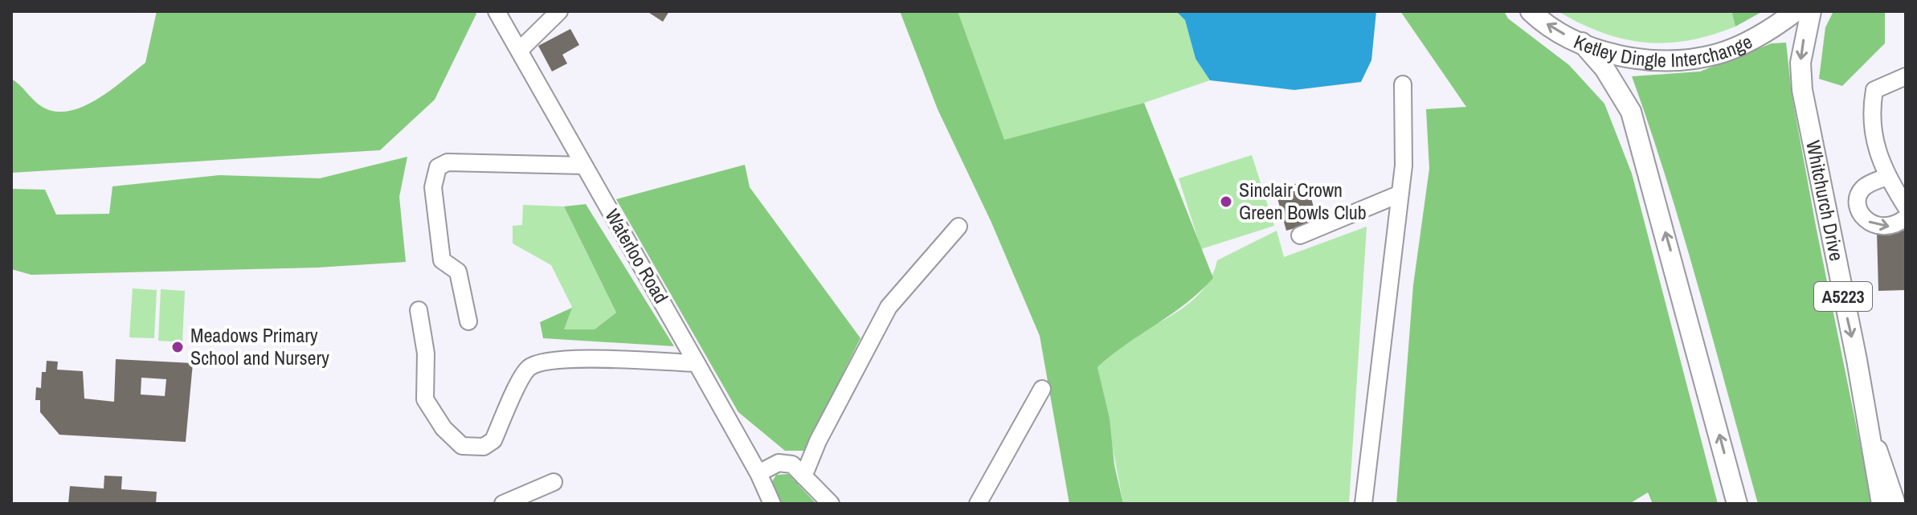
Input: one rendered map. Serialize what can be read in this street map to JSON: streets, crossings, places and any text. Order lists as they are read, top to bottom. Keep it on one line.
{"streets":{"main road":["Ketley Dingle Interchange","Whitchurch Drive","A5223"],"street":["Waterloo Road"]},"places":["Sinclair Crown Green Bowls Club","Meadows Primary School and Nursery"]}
